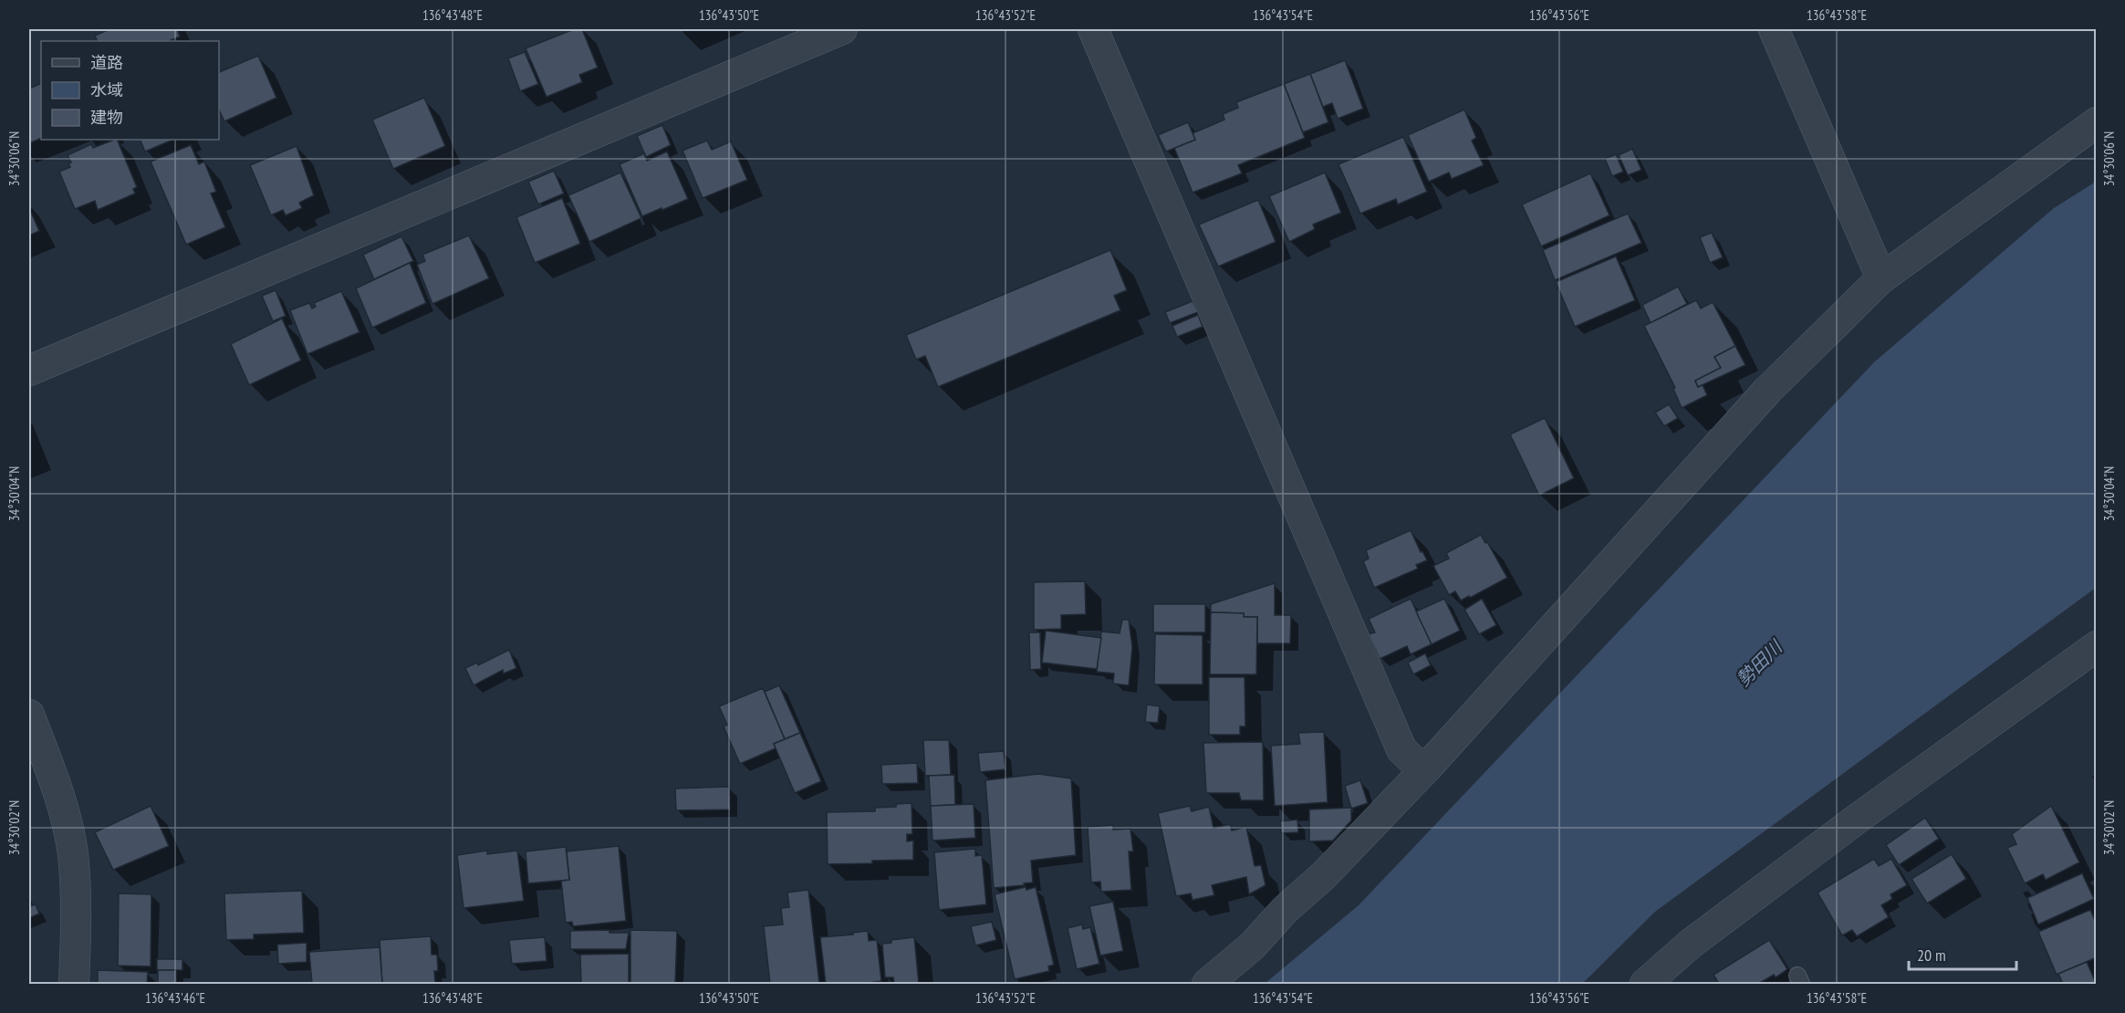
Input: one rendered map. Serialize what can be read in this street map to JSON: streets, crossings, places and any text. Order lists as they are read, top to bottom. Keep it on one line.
{"water":["勢田川"],"legend":["道路","水域","建物"],"scale_bar":"20 m","coordinates":["136°43'48\"E","136°43'50\"E","136°43'52\"E","136°43'54\"E","136°43'56\"E","136°43'58\"E","34°30'06\"N","34°30'04\"N","34°30'02\"N","136°43'46\"E"]}
